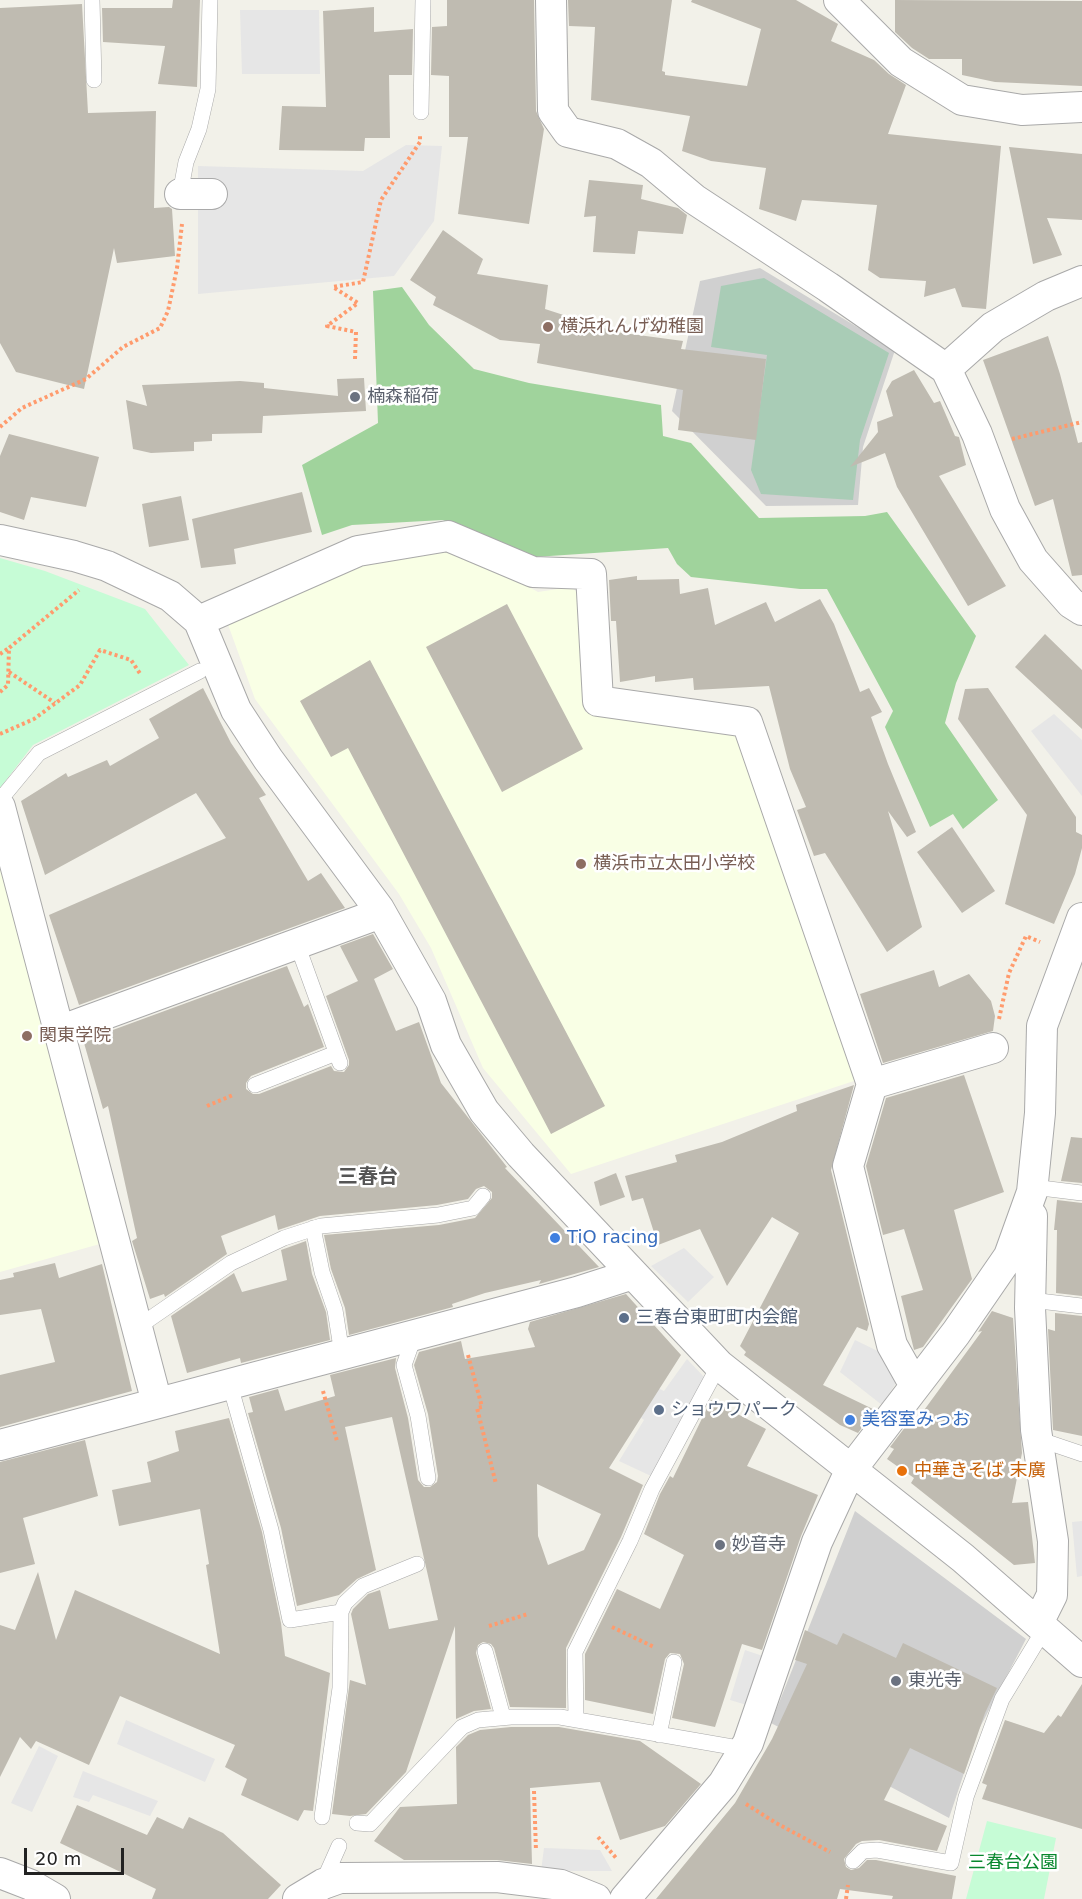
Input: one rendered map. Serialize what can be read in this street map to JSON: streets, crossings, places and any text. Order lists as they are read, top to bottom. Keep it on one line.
{"districts":["三春台"],"parks":["三春台公園"],"places":["横浜れんげ幼稚園","楠森稲荷","横浜市立太田小学校","関東学院","TiO racing","三春台東町町内会館","ショウワパーク","美容室みっお","中華きそば 末廣","妙音寺","東光寺"],"scale_bar":"20 m"}
